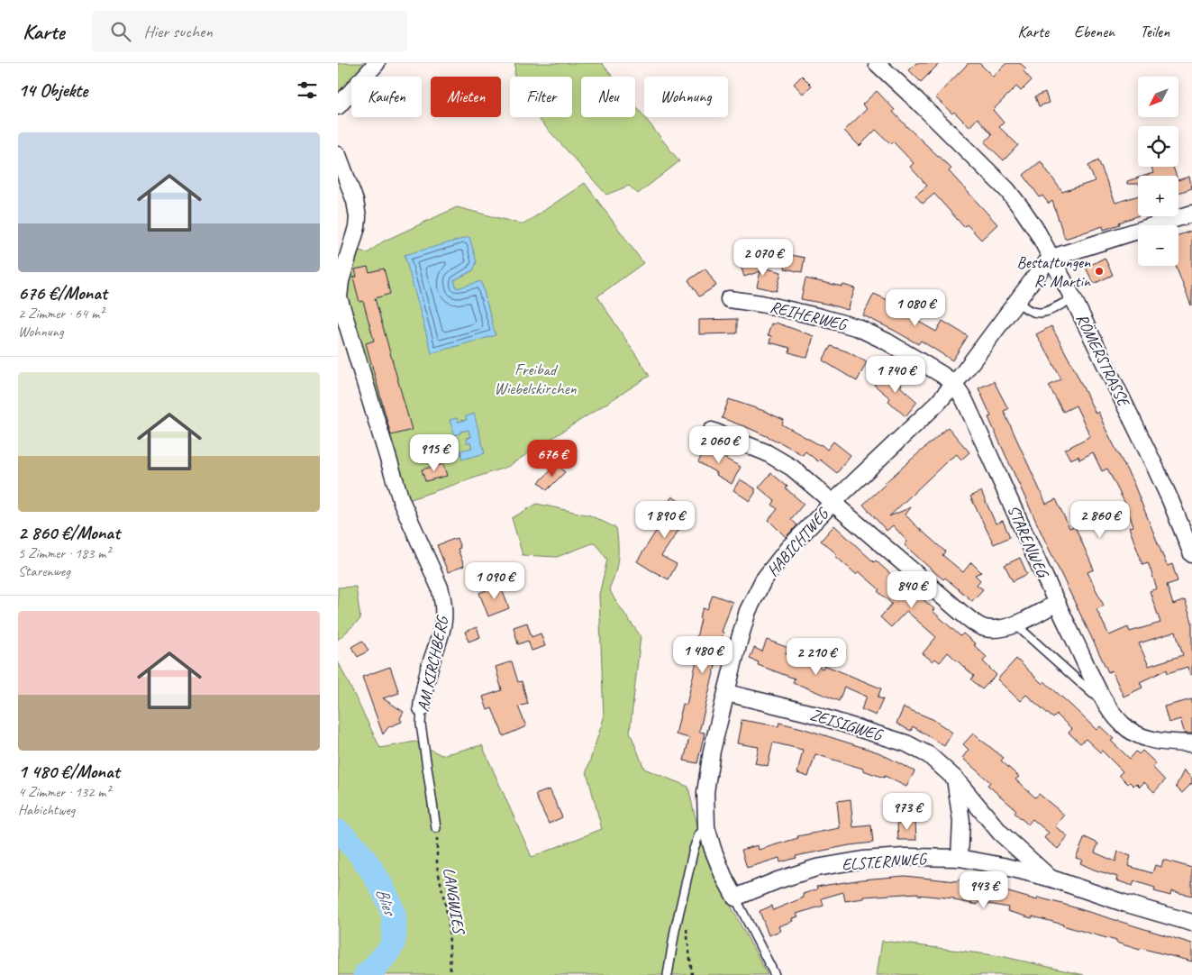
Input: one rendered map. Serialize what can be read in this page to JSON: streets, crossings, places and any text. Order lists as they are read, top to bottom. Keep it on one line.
{"streets":{"street":["REIHERWEG","RÖMERSTRASSE","STARENWEG","HABICHTWEG","AM KIRCHBERG","ZEISIGWEG","ELSTERNWEG"],"path":["LANGWIES"]},"crossings":[["REIHERWEG","STARENWEG"],["REIHERWEG","HABICHTWEG"],["RÖMERSTRASSE","HABICHTWEG"],["STARENWEG","HABICHTWEG"],["HABICHTWEG","ZEISIGWEG"],["HABICHTWEG","ELSTERNWEG"],["AM KIRCHBERG","LANGWIES"],["ZEISIGWEG","ELSTERNWEG"]],"water":["Blies"],"parks":["Freibad Wiebelskirchen"],"places":["Bestattungen R. Martin"],"north":"bottom left","page":{"header":"Karte","search":"Hier suchen","nav":["Karte","Ebenen","Teilen"],"heading":"14 Objekte","map_buttons":["+","−"],"chip":["Kaufen","Mieten","Filter","Neu","Wohnung"],"list":[{"name":"676 €/Monat","note":"2 Zimmer · 64 m² · Wohnung"},{"name":"2 860 €/Monat","note":"5 Zimmer · 183 m² · Starenweg"},{"name":"1 480 €/Monat","note":"4 Zimmer · 132 m² · Habichtweg"}],"price":["2 070 €","1 080 €","1 740 €","2 060 €","915 €","676 €","1 890 €","2 860 €","1 090 €","840 €","1 480 €","2 210 €","973 €","943 €"]}}
